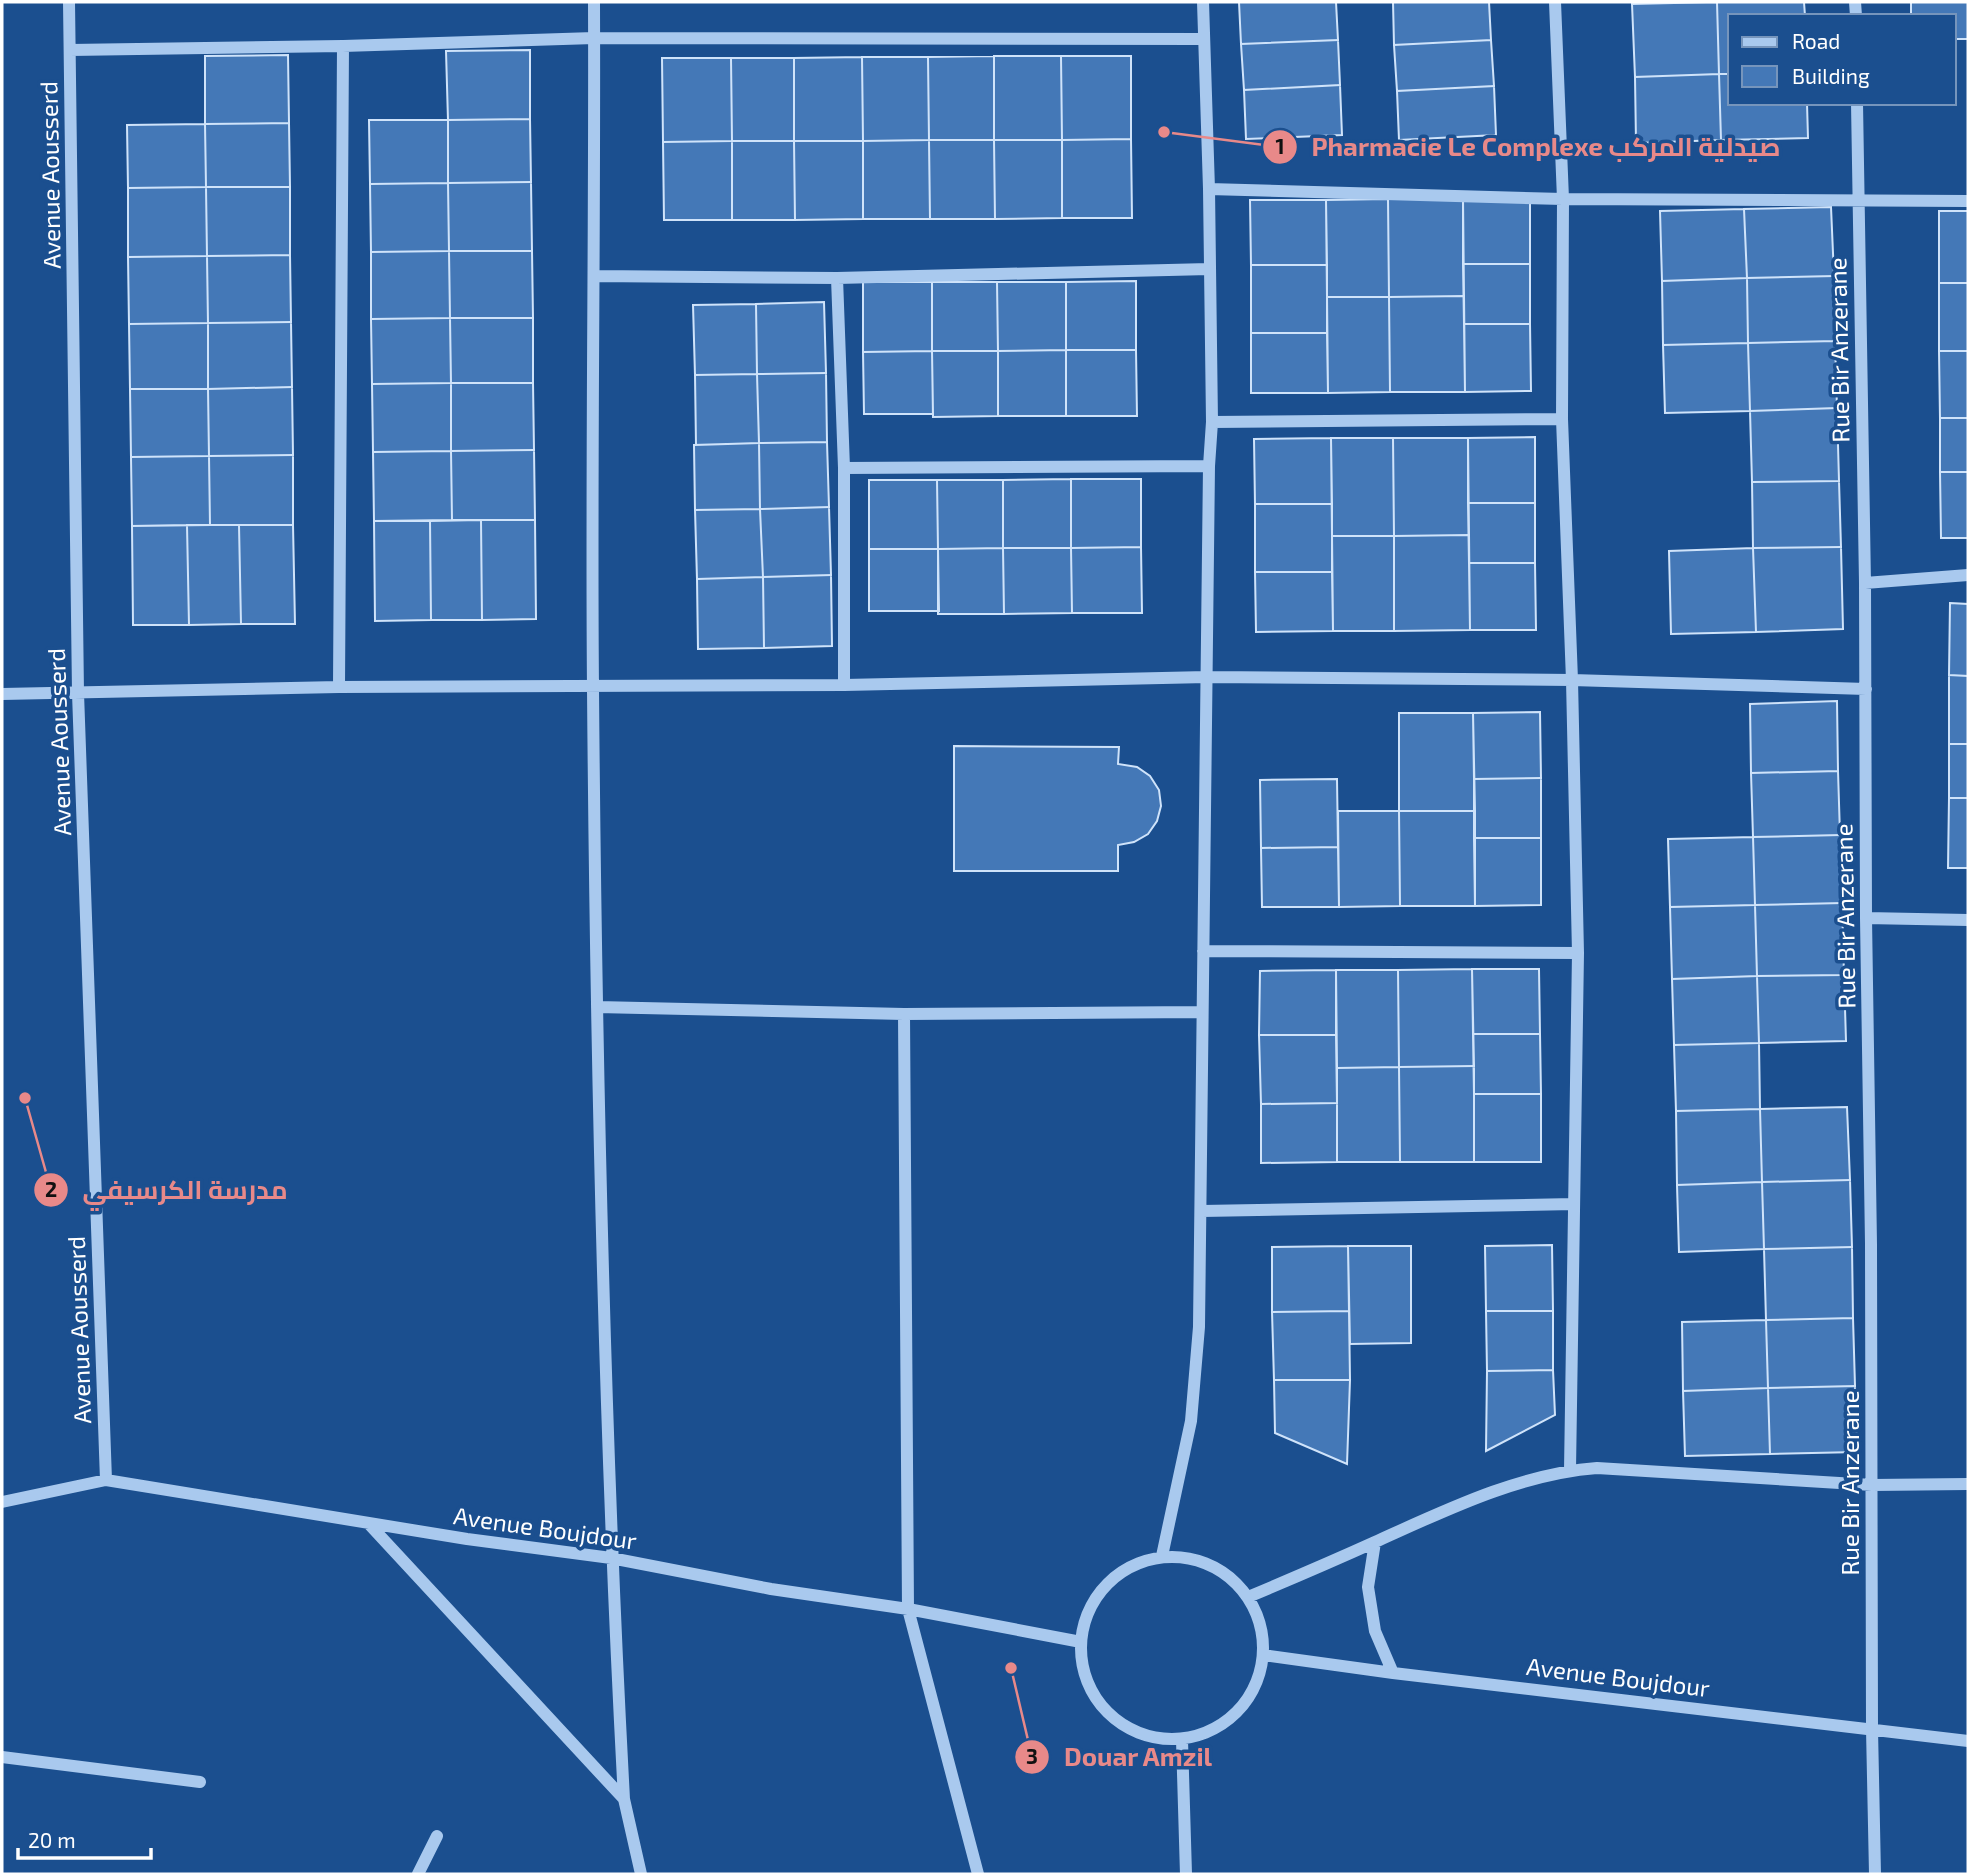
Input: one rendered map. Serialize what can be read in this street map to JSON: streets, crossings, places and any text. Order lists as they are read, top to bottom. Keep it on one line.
{"streets":{"street":["Avenue Aousserd","Rue Bir Anzerane","Avenue Boujdour"]},"crossings":[["Avenue Aousserd","Avenue Boujdour"],["Rue Bir Anzerane","Avenue Boujdour"]],"places":["Pharmacie Le Complexe صيدلية المركب","مدرسة الكرسيفي","Douar Amzil"],"legend":["Road","Building"],"scale_bar":"20 m"}
